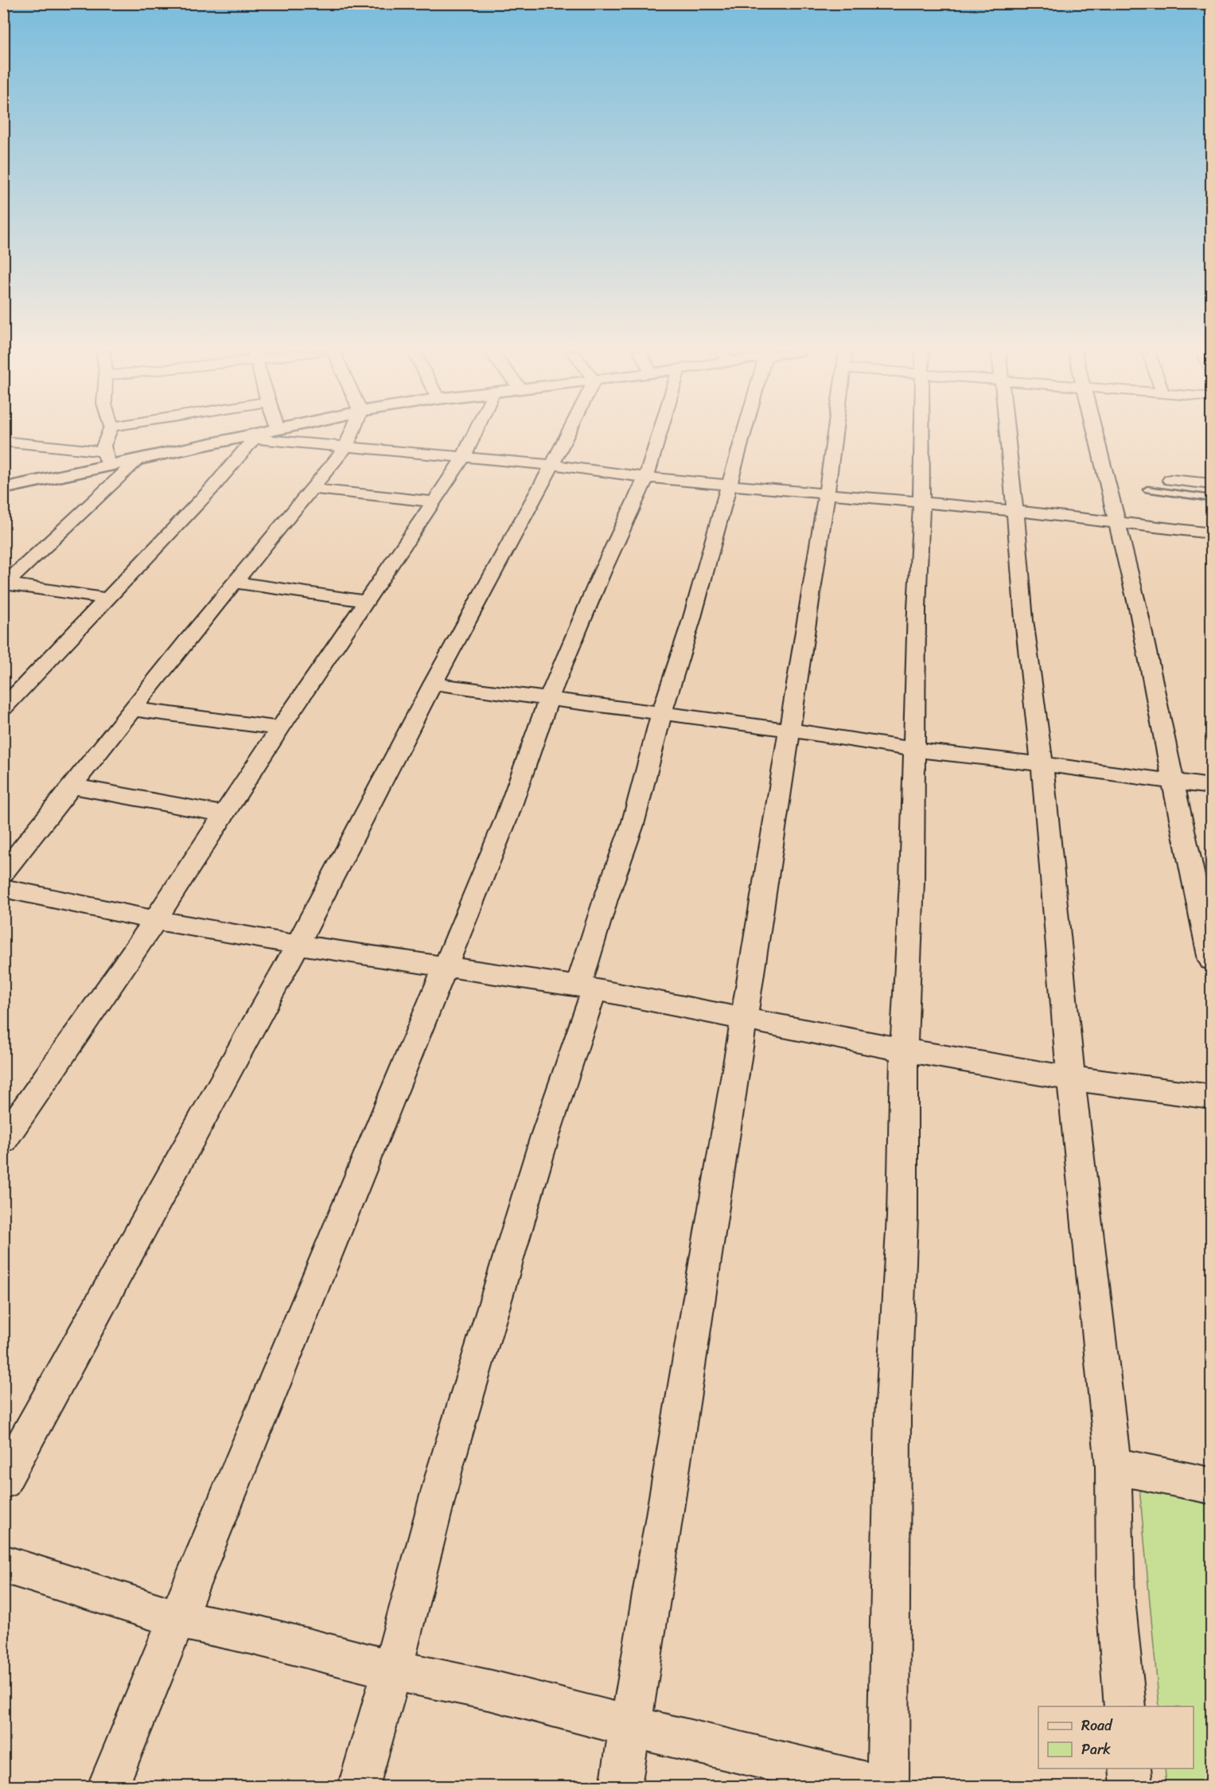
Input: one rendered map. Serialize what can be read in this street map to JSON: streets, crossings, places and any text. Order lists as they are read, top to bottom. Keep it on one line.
{"legend":["Road","Park"]}
